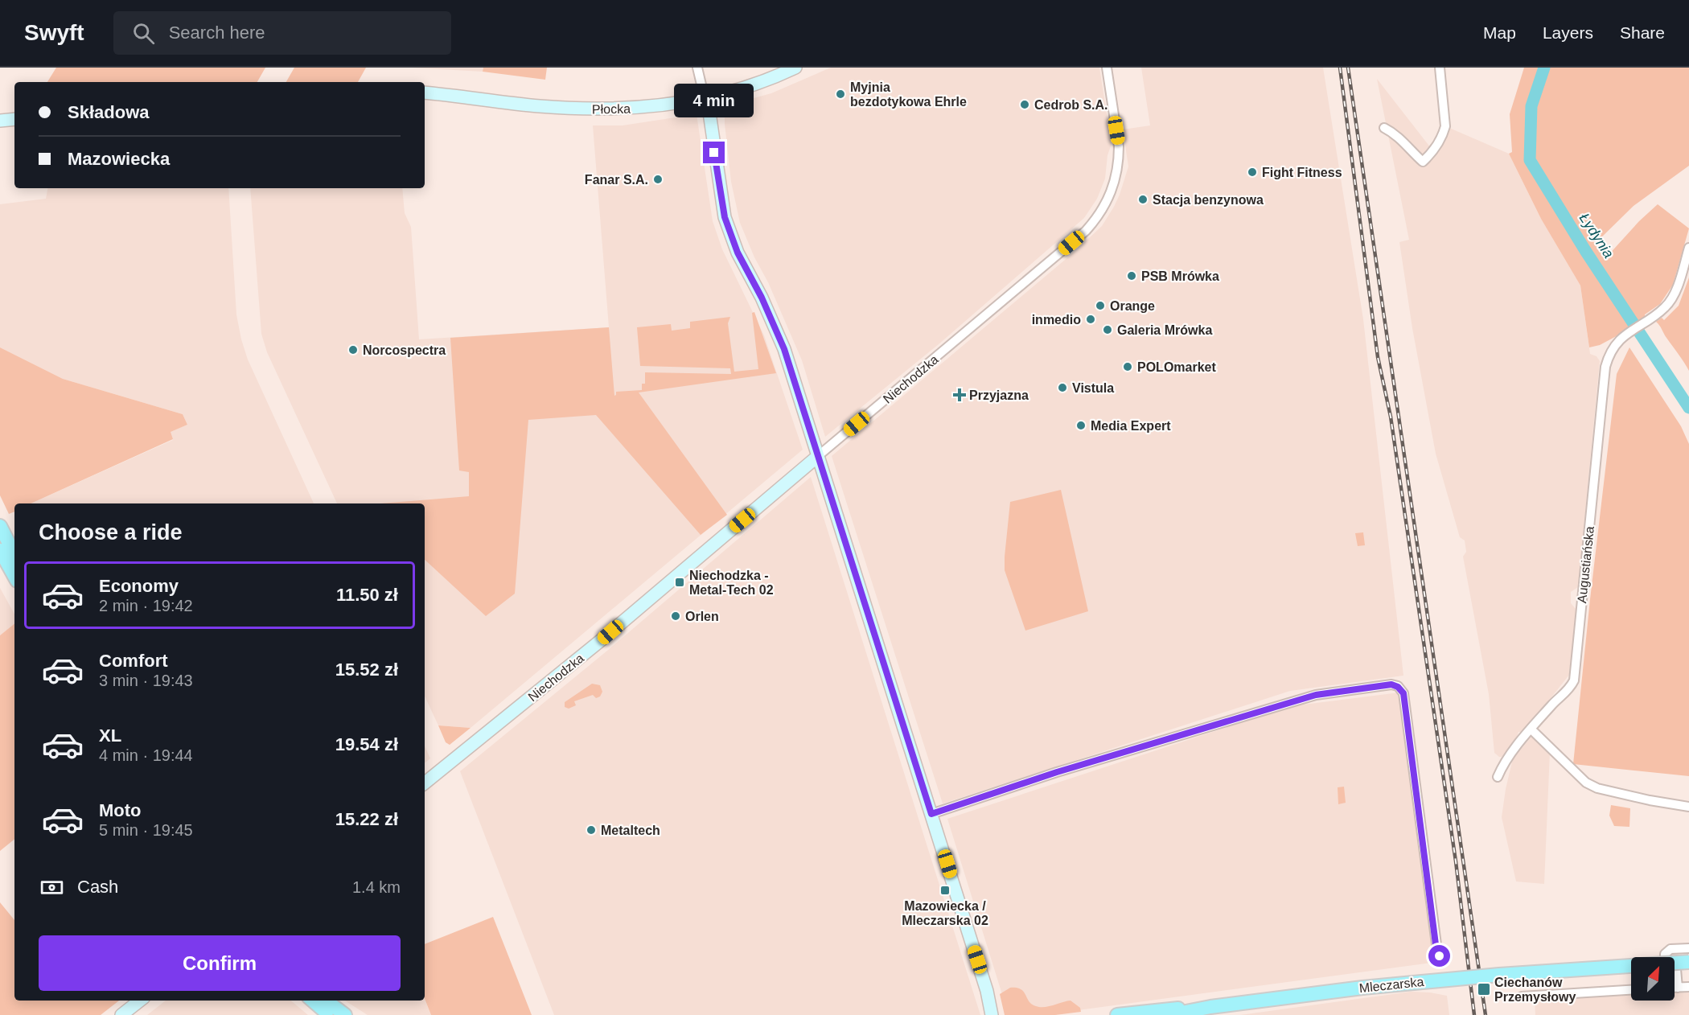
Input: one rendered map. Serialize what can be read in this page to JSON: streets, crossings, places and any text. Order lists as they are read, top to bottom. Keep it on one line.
{"streets":{"main road":["Mleczarska"],"street":["Płocka","Niechodzka","Augustiańska"]},"water":["Łydynia"],"places":{"other":["Myjnia bezdotykowa Ehrle","Cedrob S.A.","Fight Fitness","Fanar S.A.","Stacja benzynowa","PSB Mrówka","Orange","inmedio","Galeria Mrówka","Norcospectra","POLOmarket","Vistula","Media Expert","Orlen","Metaltech"],"health":["Przyjazna"],"transit":["Niechodzka - Metal-Tech 02","Mazowiecka / Mleczarska 02","Ciechanów Przemysłowy"]},"north":"top right","page":{"header":"Swyft","search":"Search here","nav":["Map","Layers","Share"],"banner":["Składowa","Mazowiecka"],"bubble":"4 min","heading":"Choose a ride","list":[{"name":"Economy","note":"2 min · 19:42","value":"11.50 zł"},{"name":"Comfort","note":"3 min · 19:43","value":"15.52 zł"},{"name":"XL","note":"4 min · 19:44","value":"19.54 zł"},{"name":"Moto","note":"5 min · 19:45","value":"15.22 zł"}],"pay":["Cash","1.4 km"],"buttons":"Confirm"}}
